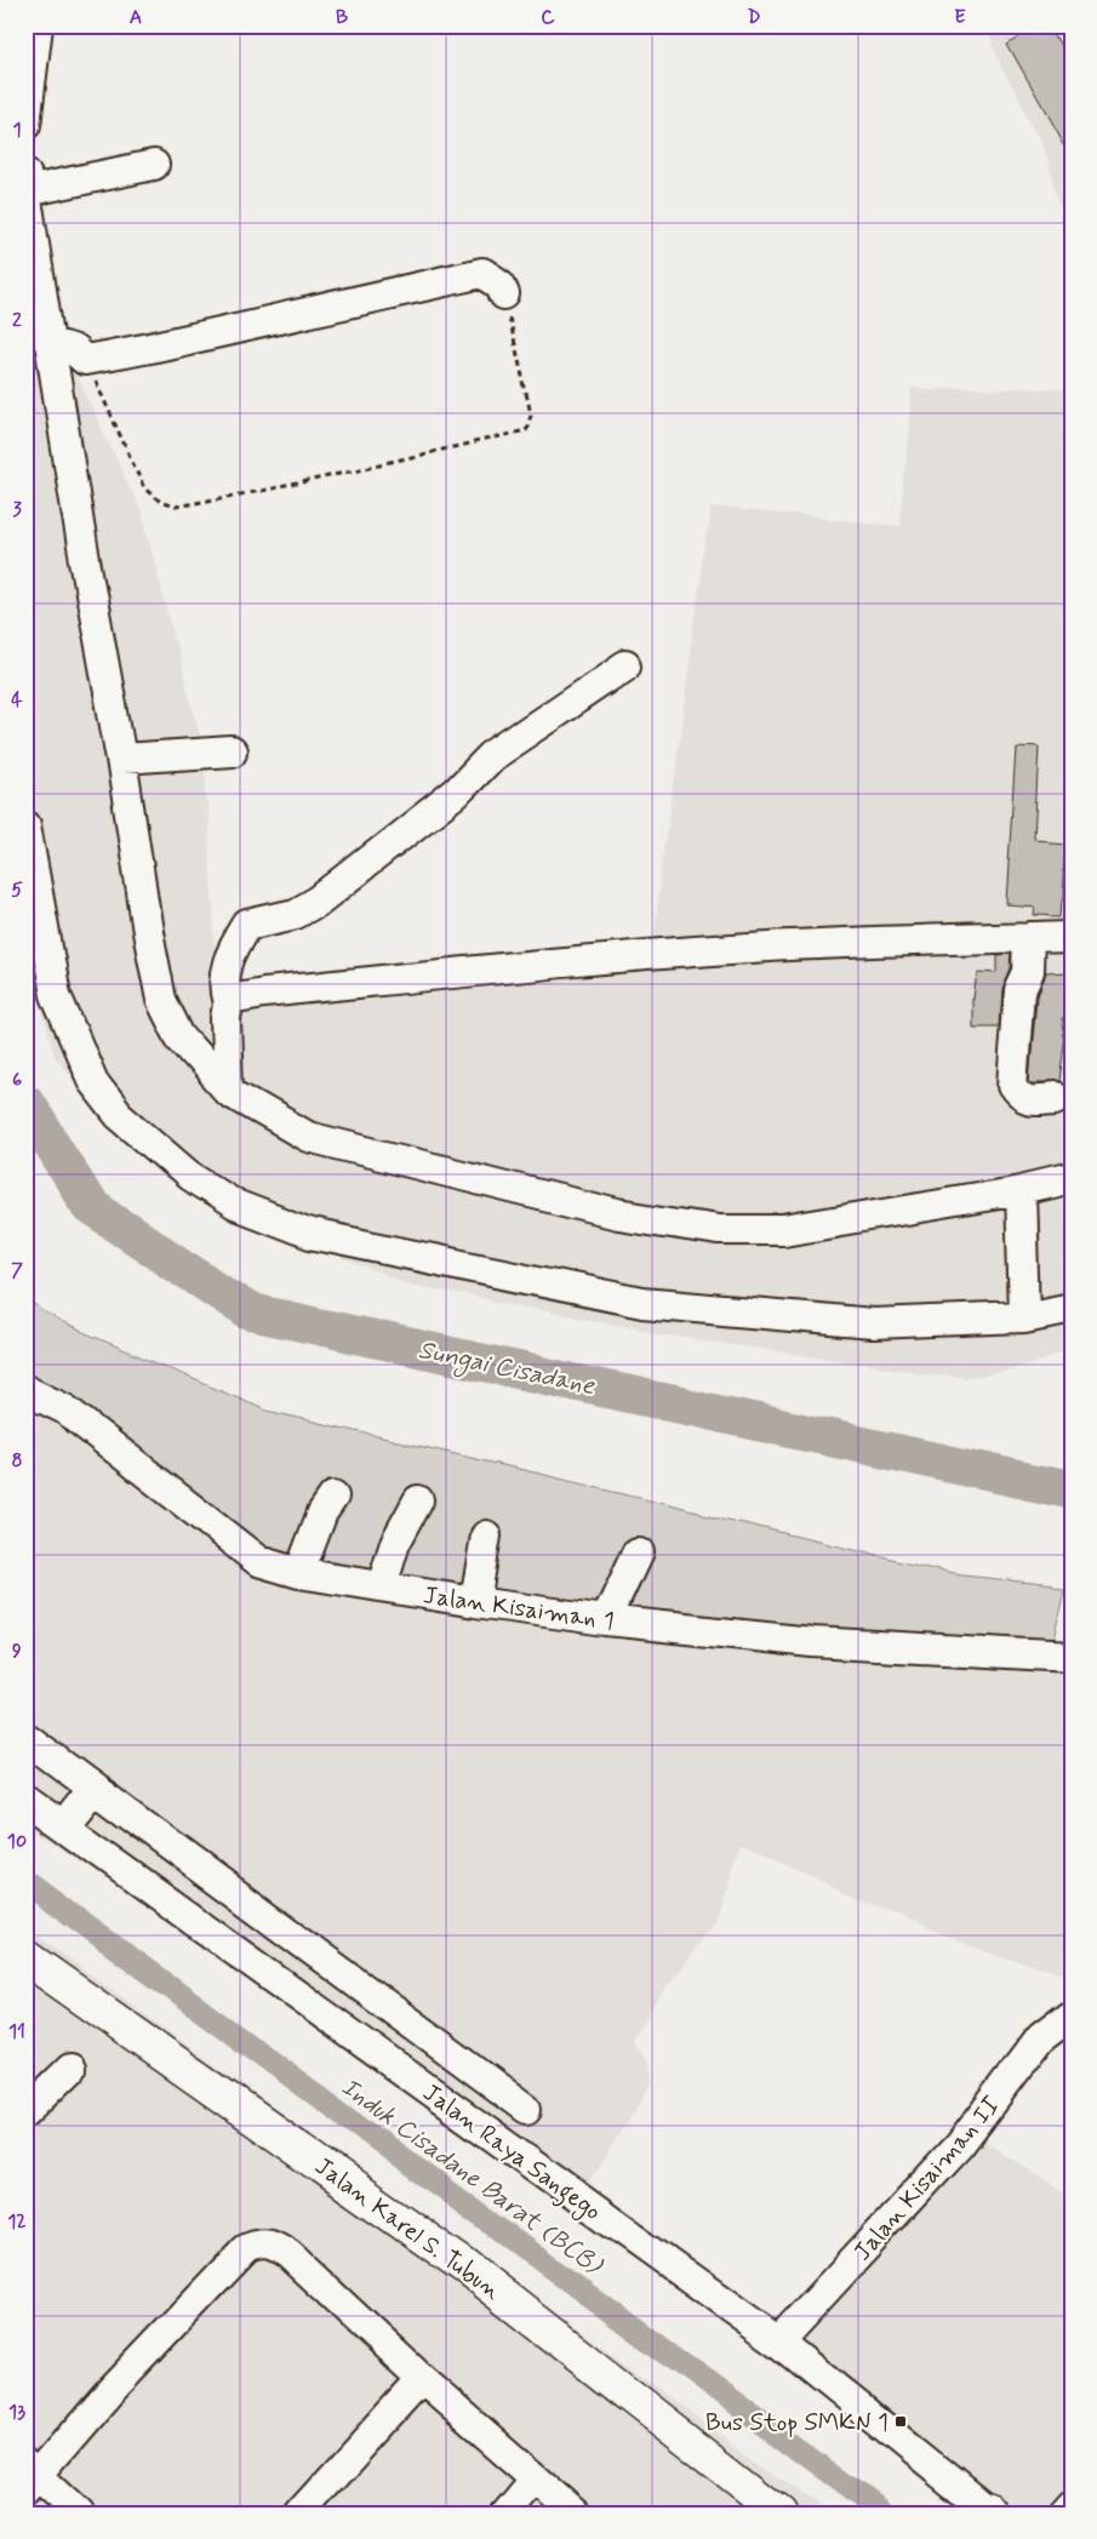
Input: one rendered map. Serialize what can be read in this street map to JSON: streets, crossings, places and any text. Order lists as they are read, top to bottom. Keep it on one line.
{"streets":{"main road":["Jalan Karel S. Tubun"],"street":["Jalan Kisaiman 1","Jalan Raya Sangego","Jalan Kisaiman II"]},"crossings":[["Jalan Raya Sangego","Jalan Kisaiman II"]],"water":["Sungai Cisadane","Induk Cisadane Barat (BCB)"],"places":{"transit":["Bus Stop SMKN 1"]},"grid":{"columns":["A","B","C","D","E"],"rows":["1","2","3","4","5","6","7","8","9","10","11","12","13"]}}
